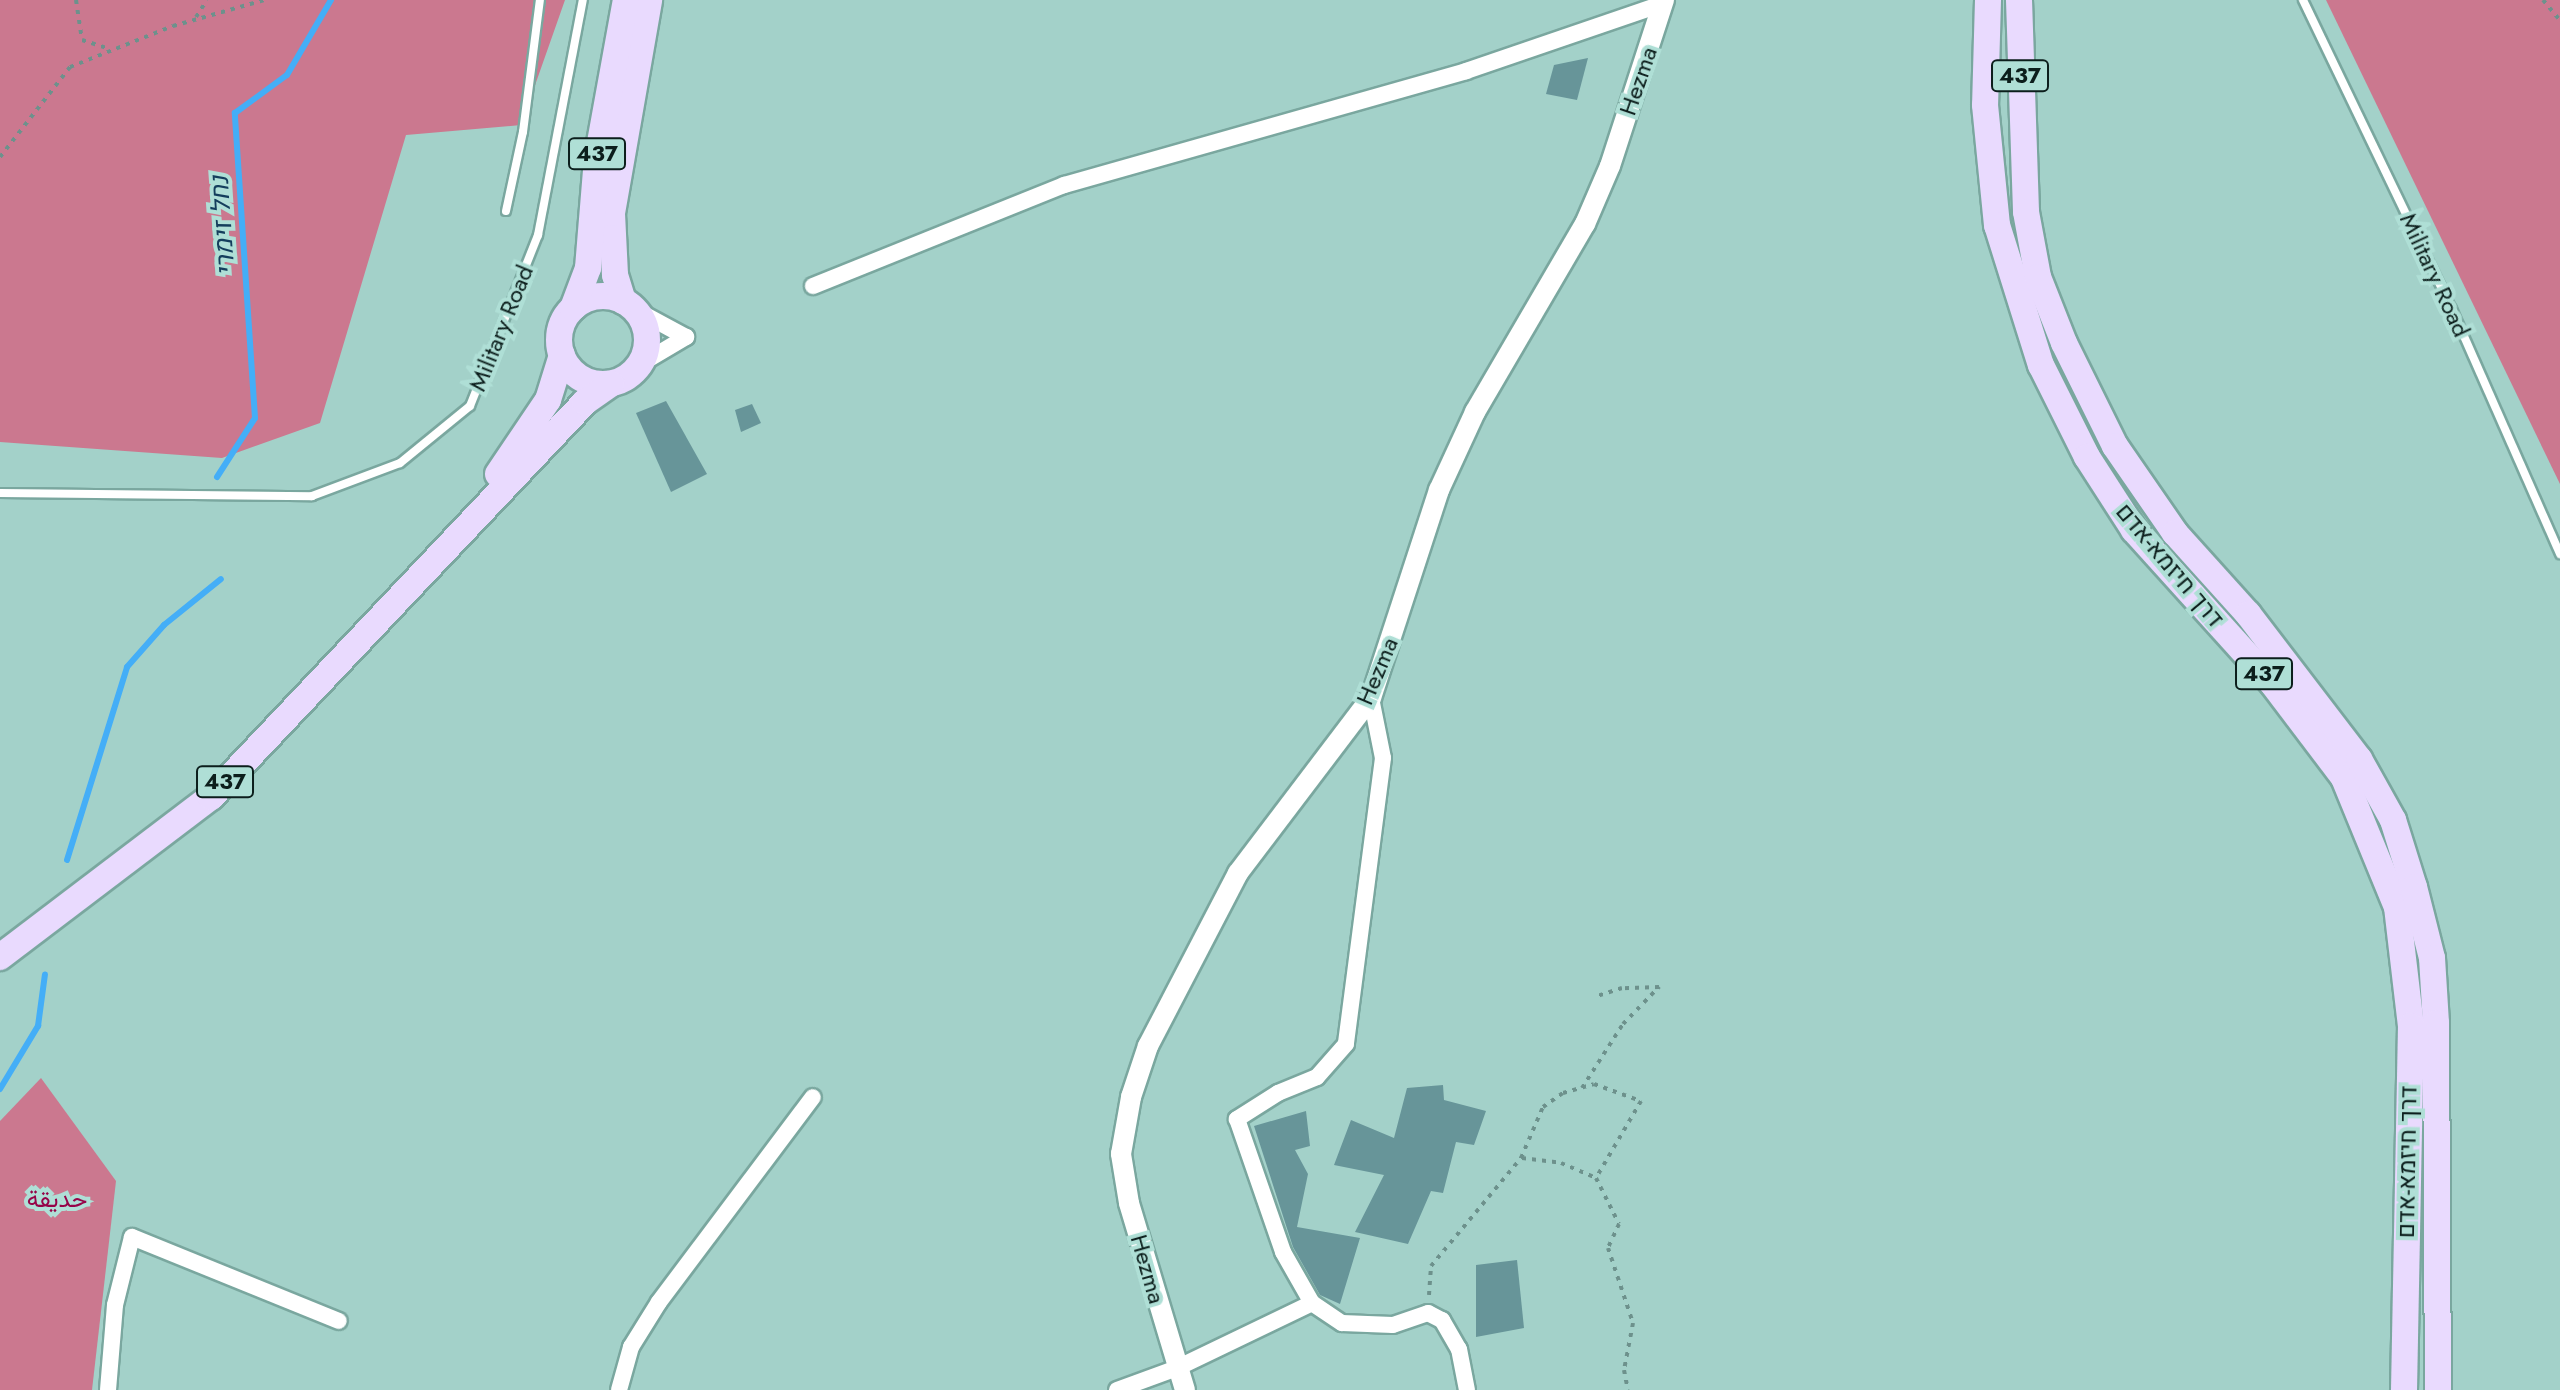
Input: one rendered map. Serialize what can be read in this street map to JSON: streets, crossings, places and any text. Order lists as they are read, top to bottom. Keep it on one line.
{"streets":{"main road":["437","דרך חיזמא-אדם"],"street":["Hezma"],"lane":["Military Road"]},"water":["נחל זימרי"],"parks":["حديقة"]}
